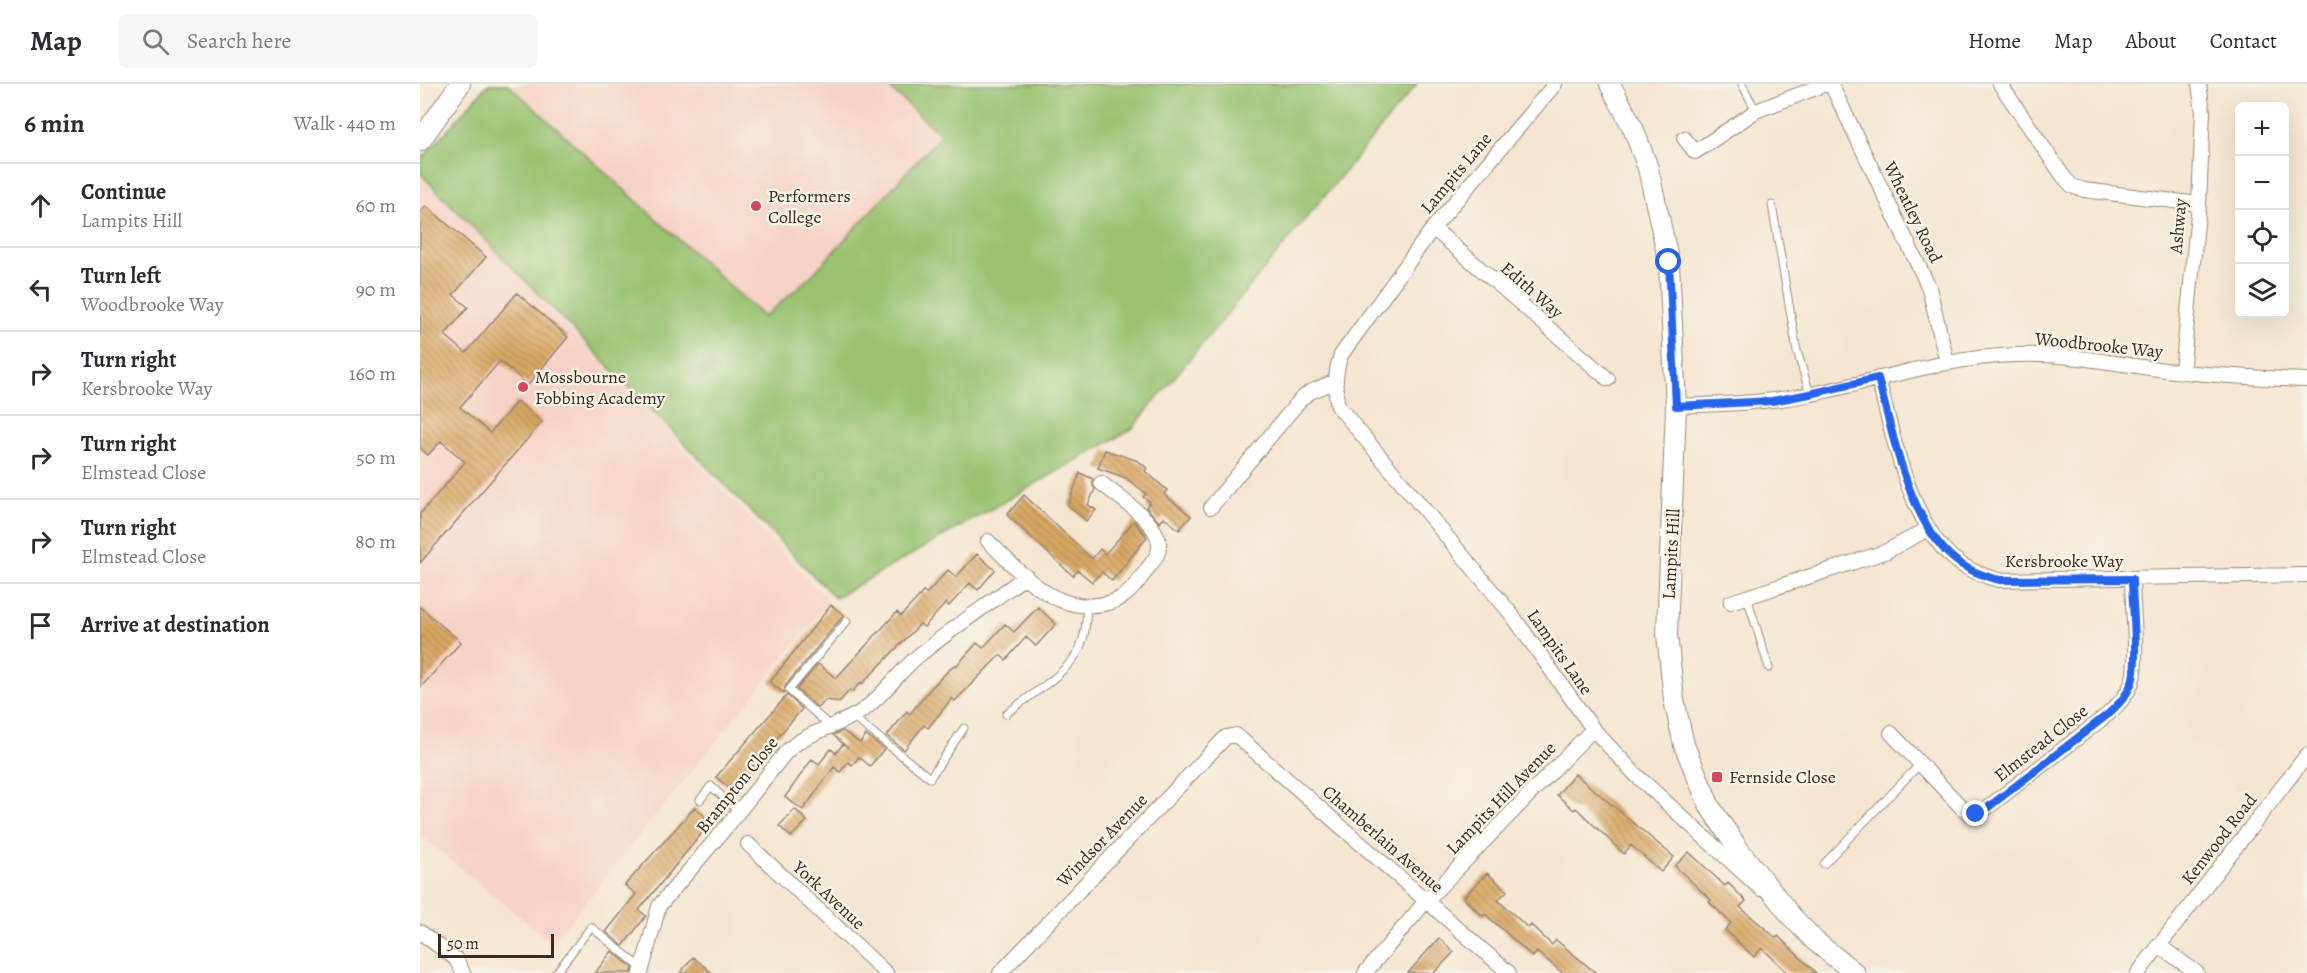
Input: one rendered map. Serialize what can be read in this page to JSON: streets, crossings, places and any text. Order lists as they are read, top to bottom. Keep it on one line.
{"streets":{"main road":["Lampits Hill"],"street":["Lampits Lane","Wheatley Road","Ashway","Edith Way","Woodbrooke Way","Kersbrooke Way","Elmstead Close","Brampton Close","Lampits Hill Avenue","Chamberlain Avenue","Kenwood Road","Windsor Avenue","York Avenue"]},"crossings":[["Lampits Lane","Edith Way"],["Lampits Lane","Lampits Hill"],["Lampits Lane","Lampits Hill Avenue"],["Wheatley Road","Woodbrooke Way"],["Ashway","Woodbrooke Way"],["Woodbrooke Way","Lampits Hill"],["Woodbrooke Way","Kersbrooke Way"],["Kersbrooke Way","Elmstead Close"],["Lampits Hill Avenue","Chamberlain Avenue"],["Chamberlain Avenue","Windsor Avenue"]],"places":{"other":["Performers College","Mossbourne Fobbing Academy"],"transit":["Fernside Close"]},"scale_bar":"50 m","page":{"header":"Map","search":"Search here","nav":["Home","Map","About","Contact"],"heading":["6 min","Walk · 440 m"],"map_buttons":["+","−"],"list":[["Continue","Lampits Hill","60 m"],["Turn left","Woodbrooke Way","90 m"],["Turn right","Kersbrooke Way","160 m"],["Turn right","Elmstead Close","50 m"],["Turn right","Elmstead Close","80 m"],"Arrive at destination"],"scale":"50 m"}}
